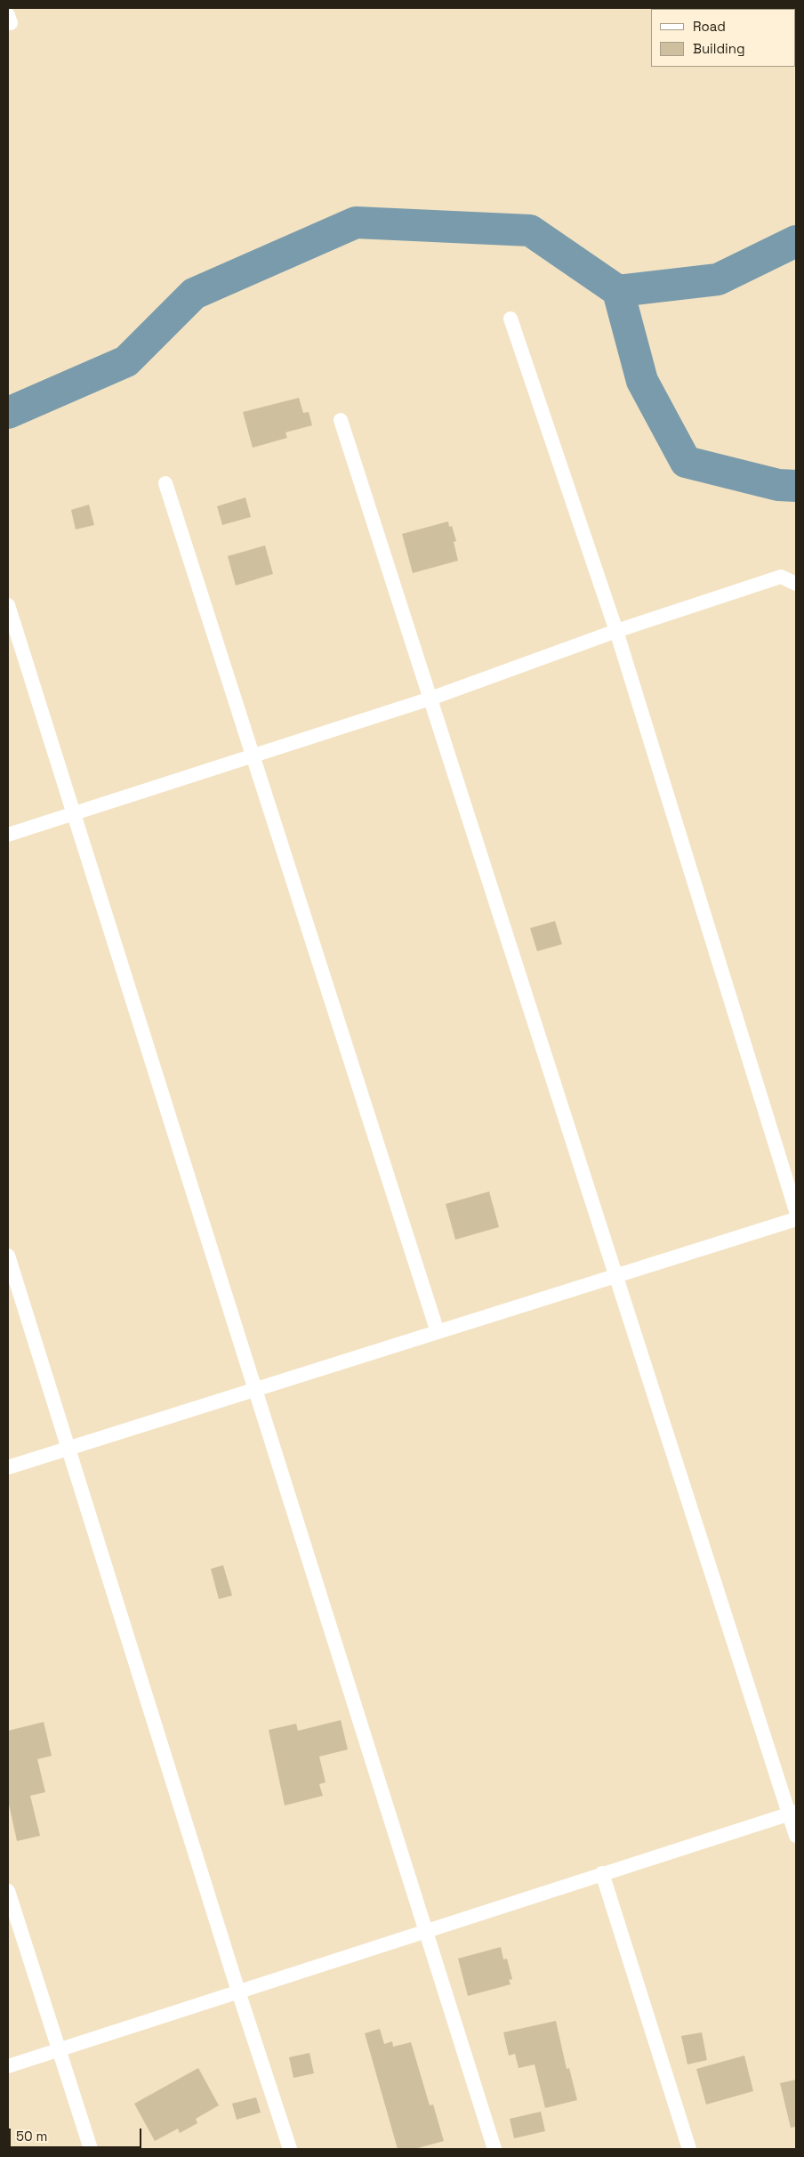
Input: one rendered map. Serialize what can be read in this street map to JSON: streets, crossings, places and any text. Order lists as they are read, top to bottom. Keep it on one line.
{"legend":["Road","Building"],"scale_bar":"50 m"}
